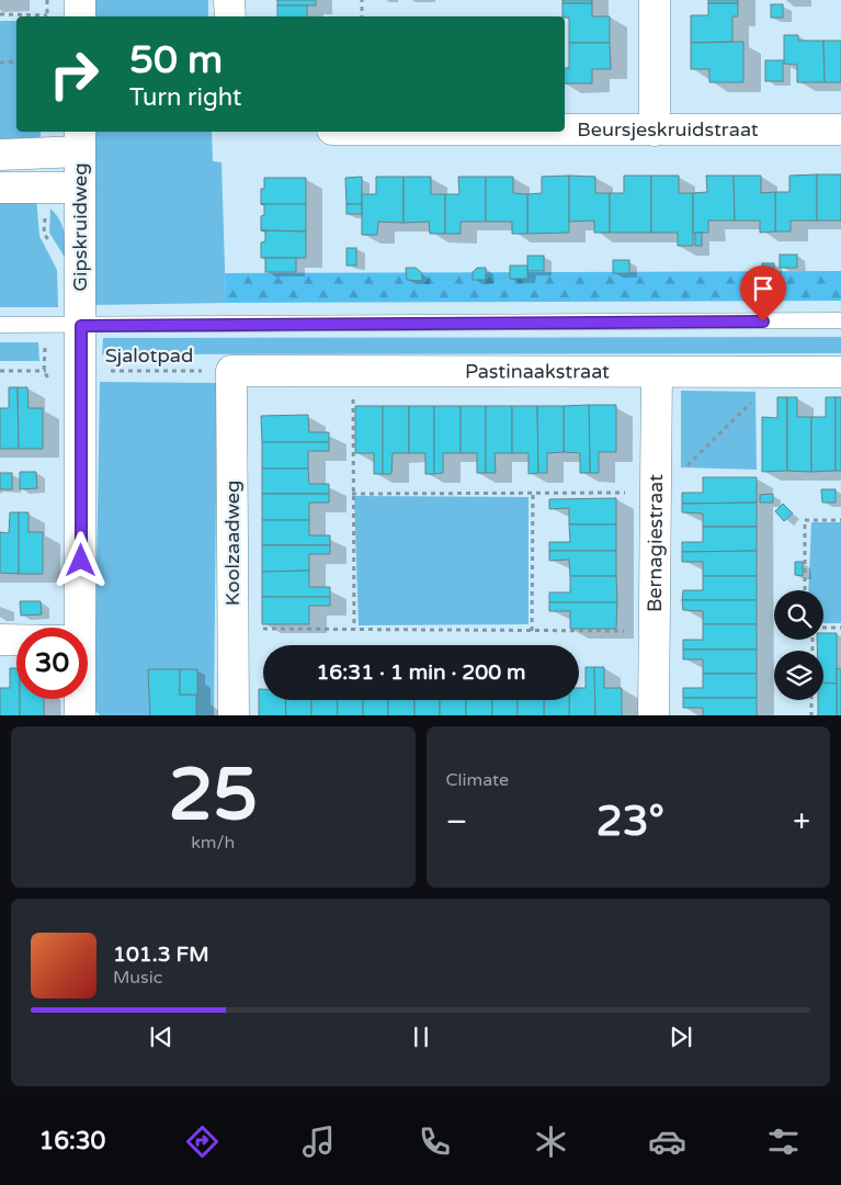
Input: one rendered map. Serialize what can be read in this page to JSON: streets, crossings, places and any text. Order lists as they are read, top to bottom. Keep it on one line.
{"streets":{"street":["Beursjeskruidstraat","Gipskruidweg","Pastinaakstraat","Koolzaadweg","Bernagiestraat"],"path":["Sjalotpad"]},"crossings":[["Sjalotpad","Pastinaakstraat"],["Sjalotpad","Koolzaadweg"],["Pastinaakstraat","Koolzaadweg"],["Pastinaakstraat","Bernagiestraat"]],"page":{"turn":["50 m","Turn right"],"limit":"30","trip":"16:31 · 1 min · 200 m","tile":[["25","km/h"],"Climate"],"heat":["−","23°","+"],"song":["101.3 FM","Music"],"tabs":"16:30"}}
